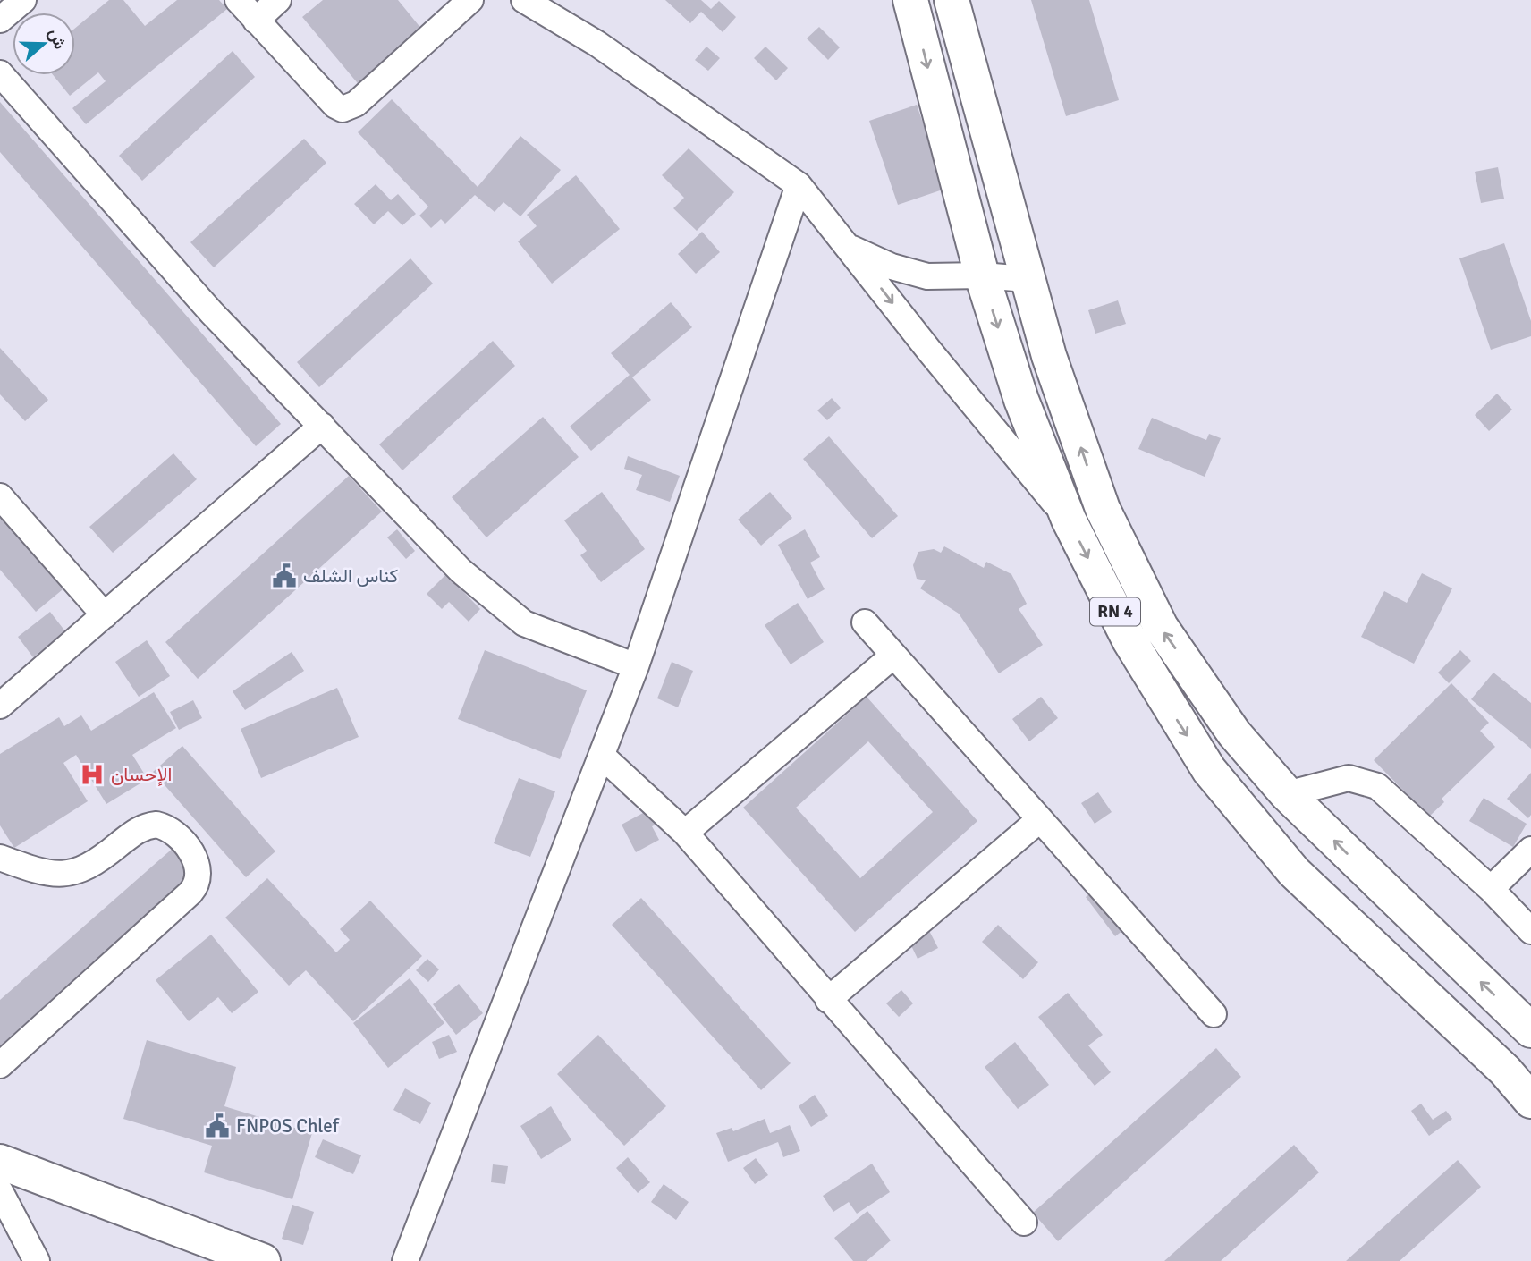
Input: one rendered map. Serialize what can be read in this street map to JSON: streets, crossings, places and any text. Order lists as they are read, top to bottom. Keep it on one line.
{"streets":{"main road":["RN 4"]},"places":{"public building":["كناس الشلف","FNPOS Chlef"],"hospital":["الإحسان"]},"north":"right"}
